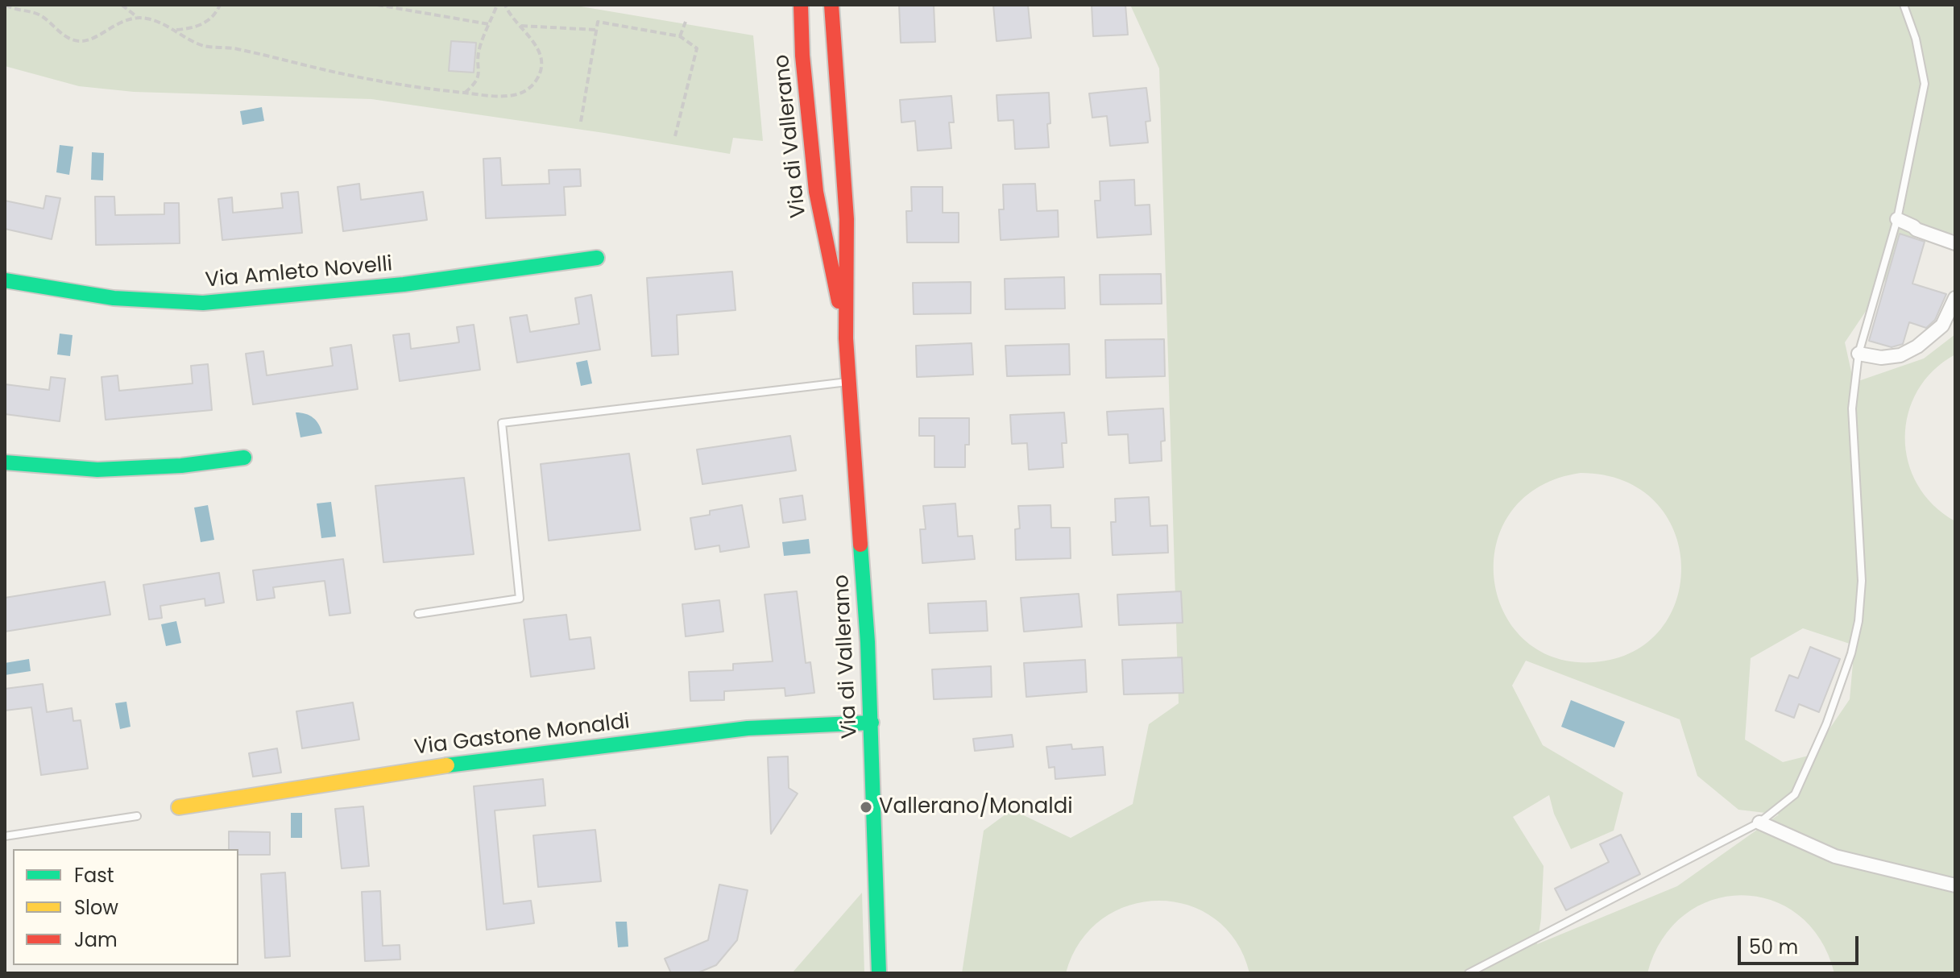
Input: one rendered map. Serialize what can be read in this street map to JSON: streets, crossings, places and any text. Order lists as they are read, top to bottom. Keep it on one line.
{"streets":{"street":["Via di Vallerano","Via Amleto Novelli","Via Gastone Monaldi"]},"crossings":[["Via di Vallerano","Via Gastone Monaldi"]],"places":["Vallerano/Monaldi"],"legend":["Fast","Slow","Jam"],"scale_bar":"50 m"}
